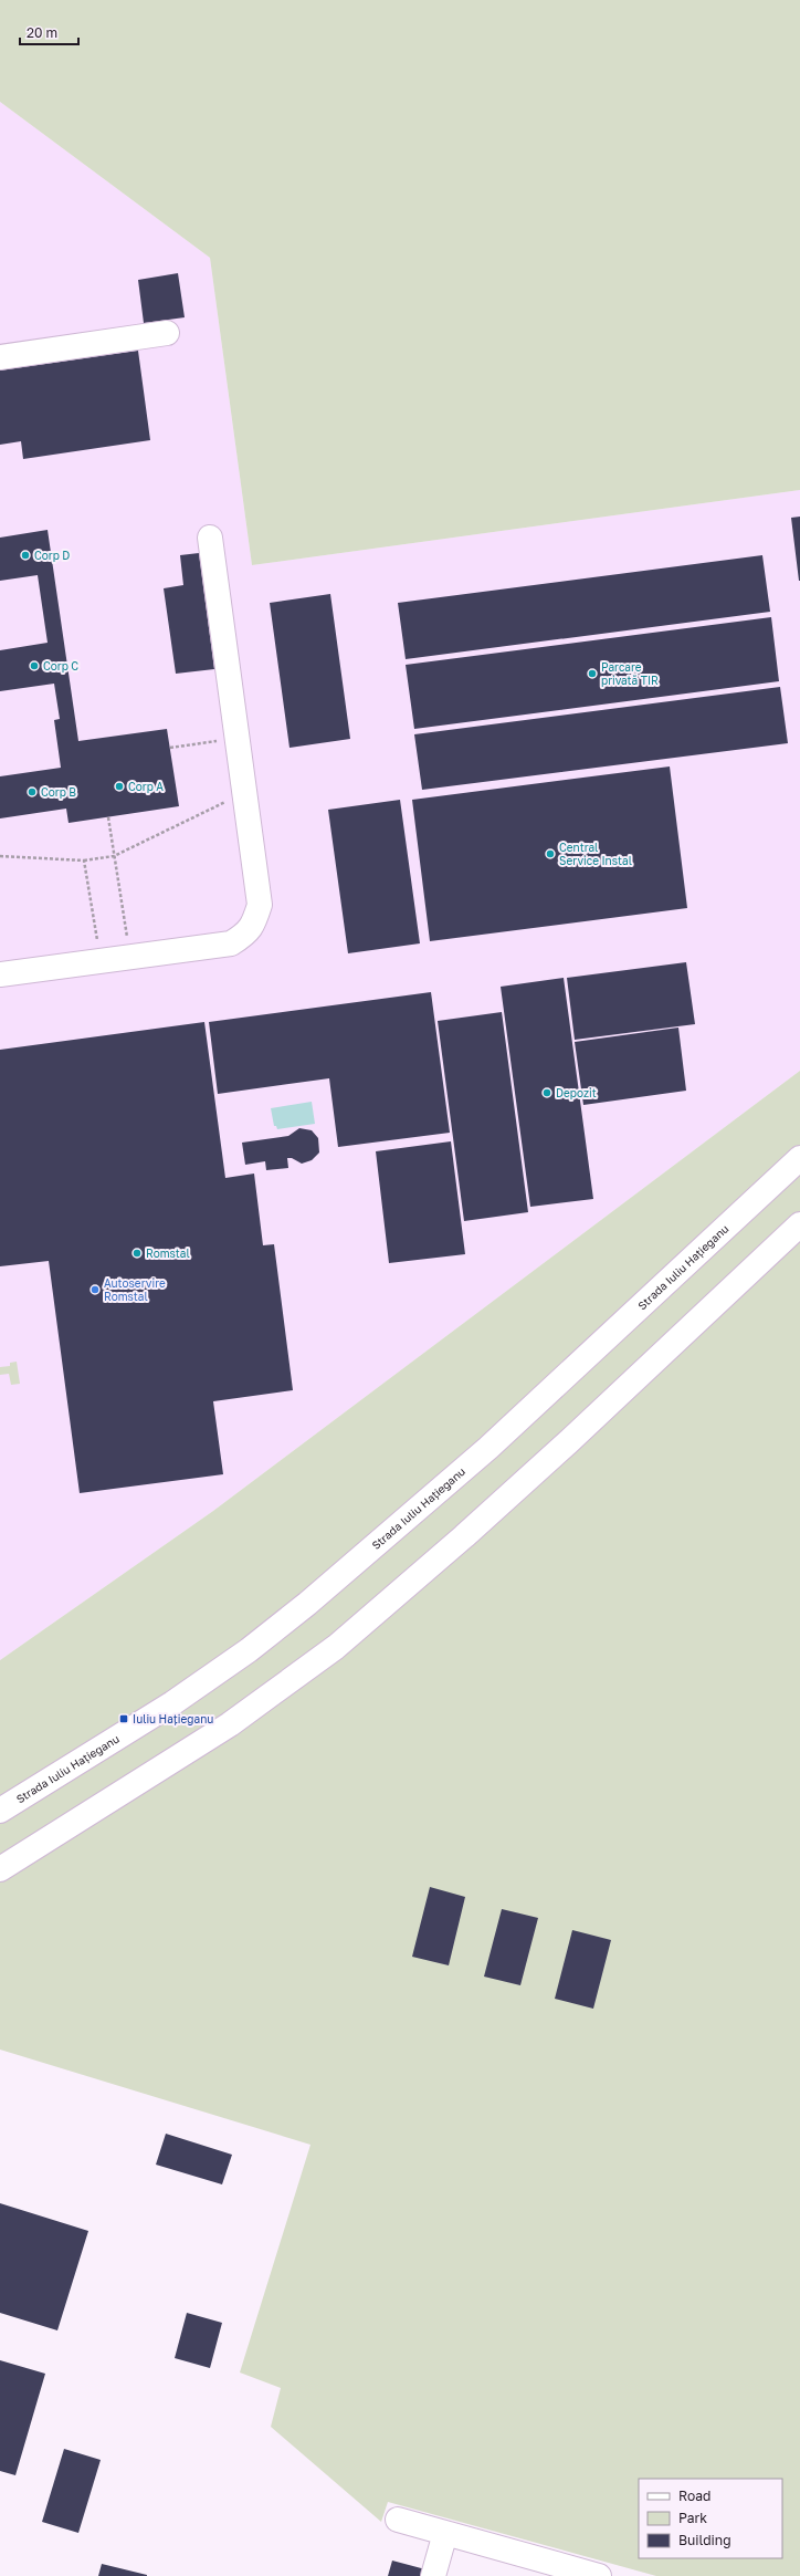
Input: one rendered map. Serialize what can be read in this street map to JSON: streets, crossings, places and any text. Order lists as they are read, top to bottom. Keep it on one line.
{"streets":{"main road":["Strada Iuliu Hațieganu"]},"places":{"other":["Corp D","Corp C","Parcare privată TIR","Corp A","Corp B","Central Service Instal","Depozit","Romstal","Autoservire Romstal"],"transit":["Iuliu Hațieganu"]},"legend":["Road","Park","Building"],"scale_bar":"20 m"}
